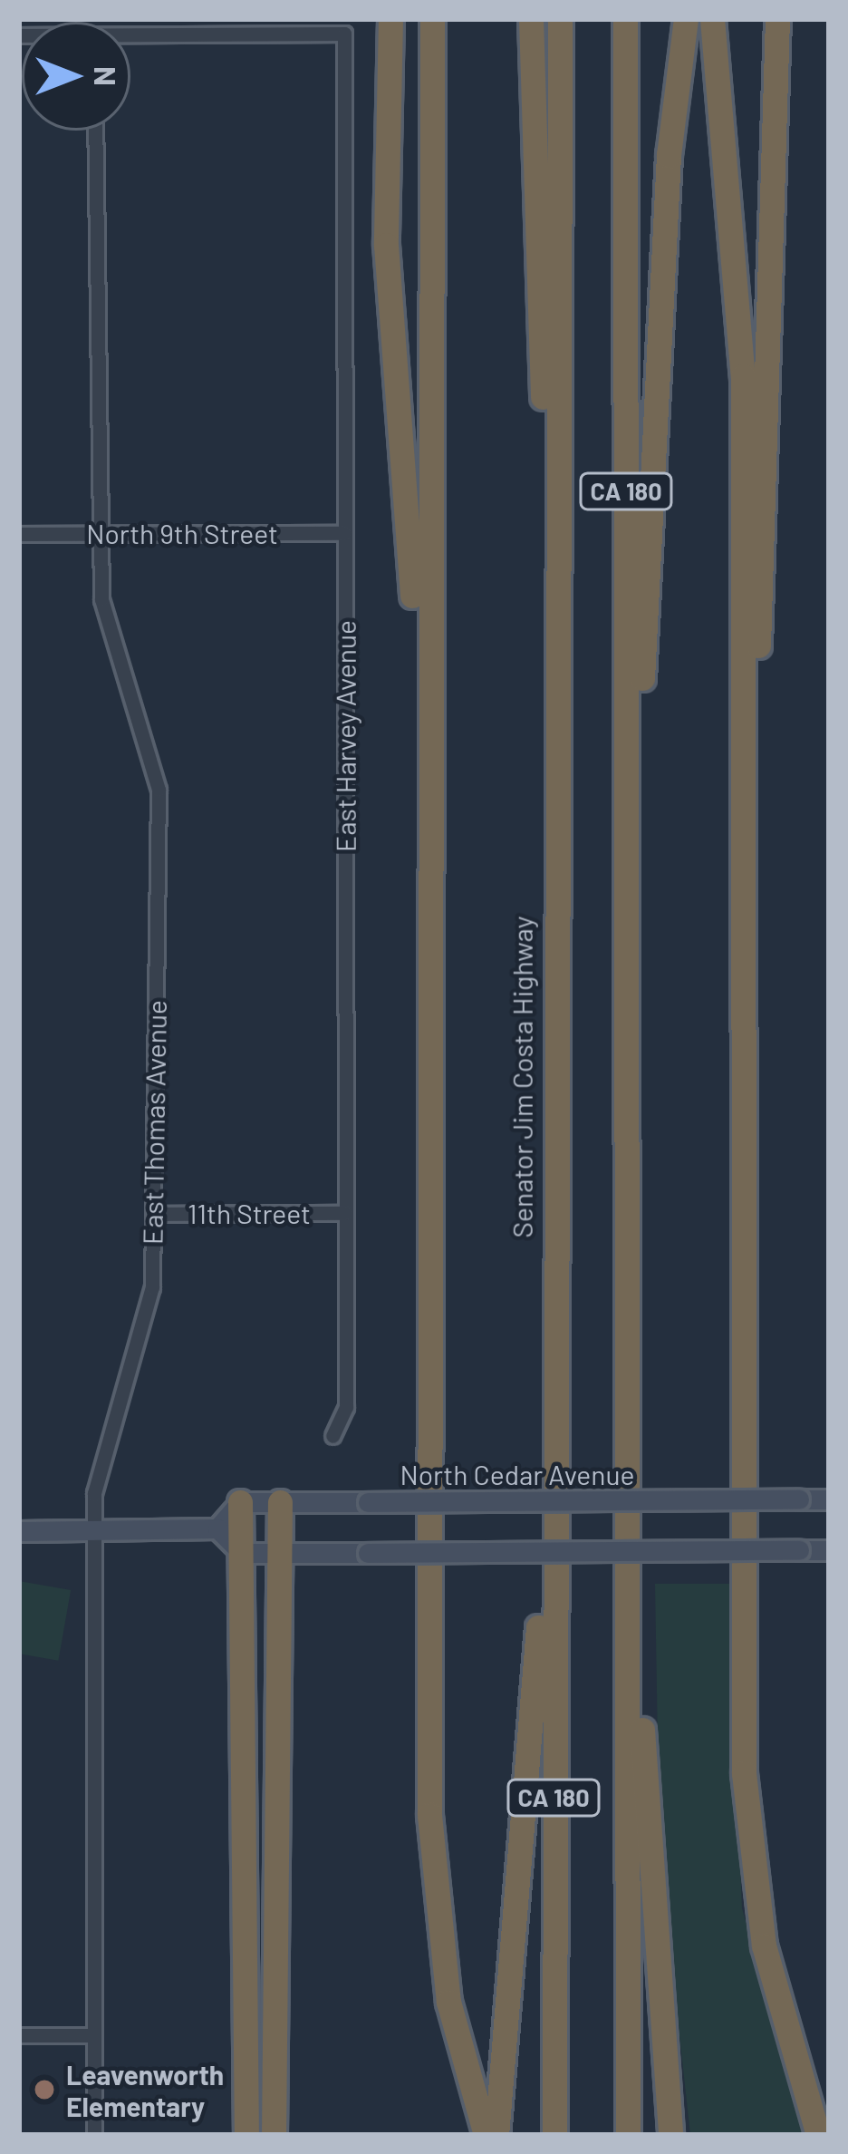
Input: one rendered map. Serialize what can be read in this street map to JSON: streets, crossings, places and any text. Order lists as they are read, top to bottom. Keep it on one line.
{"streets":{"highway":["CA 180","Senator Jim Costa Highway"],"main road":["North Cedar Avenue"],"street":["North 9th Street","East Harvey Avenue","East Thomas Avenue","11th Street"]},"crossings":[["North 9th Street","East Harvey Avenue"],["North 9th Street","East Thomas Avenue"],["East Harvey Avenue","11th Street"],["East Thomas Avenue","11th Street"]],"places":["Leavenworth Elementary"],"north":"right"}
